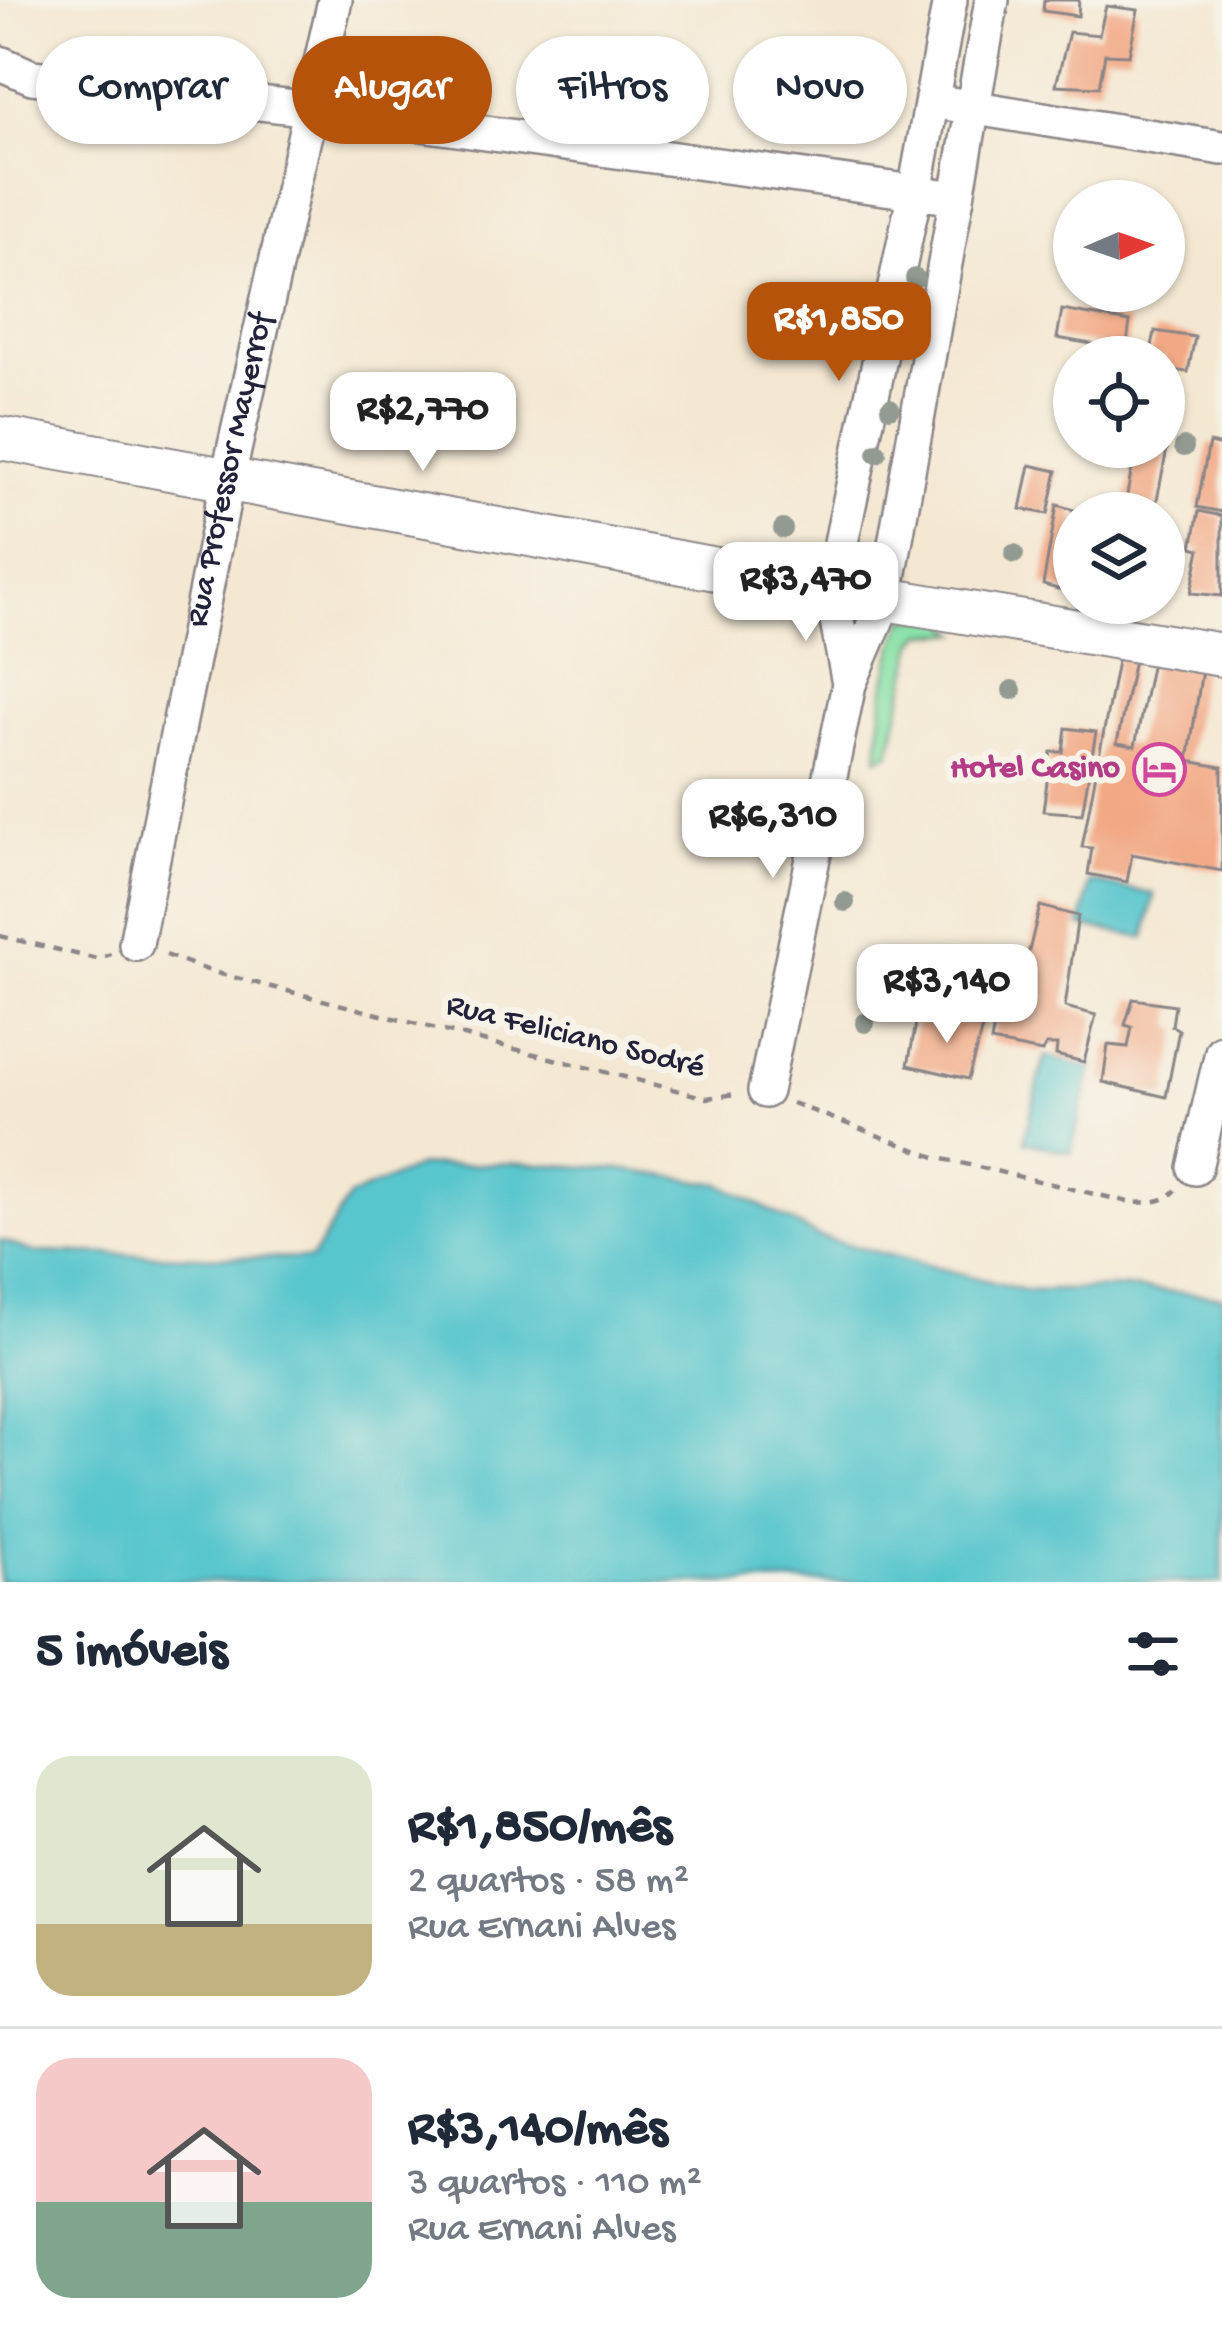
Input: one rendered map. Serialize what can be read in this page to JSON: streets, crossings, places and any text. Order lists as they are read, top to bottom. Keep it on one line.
{"streets":{"street":["Rua Professor Mayerrof"],"path":["Rua Feliciano Sodré"]},"crossings":[["Rua Professor Mayerrof","Rua Feliciano Sodré"]],"places":{"hotel":["Hotel Casino"]},"north":"right","page":{"chip":["Comprar","Alugar","Filtros","Novo"],"price":["R$1,850","R$2,770","R$3,470","R$6,310","R$3,140"],"heading":"5 imóveis","list":[{"name":"R$1,850/mês","note":"2 quartos · 58 m² · Rua Ernani Alves"},{"name":"R$3,140/mês","note":"3 quartos · 110 m² · Rua Ernani Alves"}]}}
